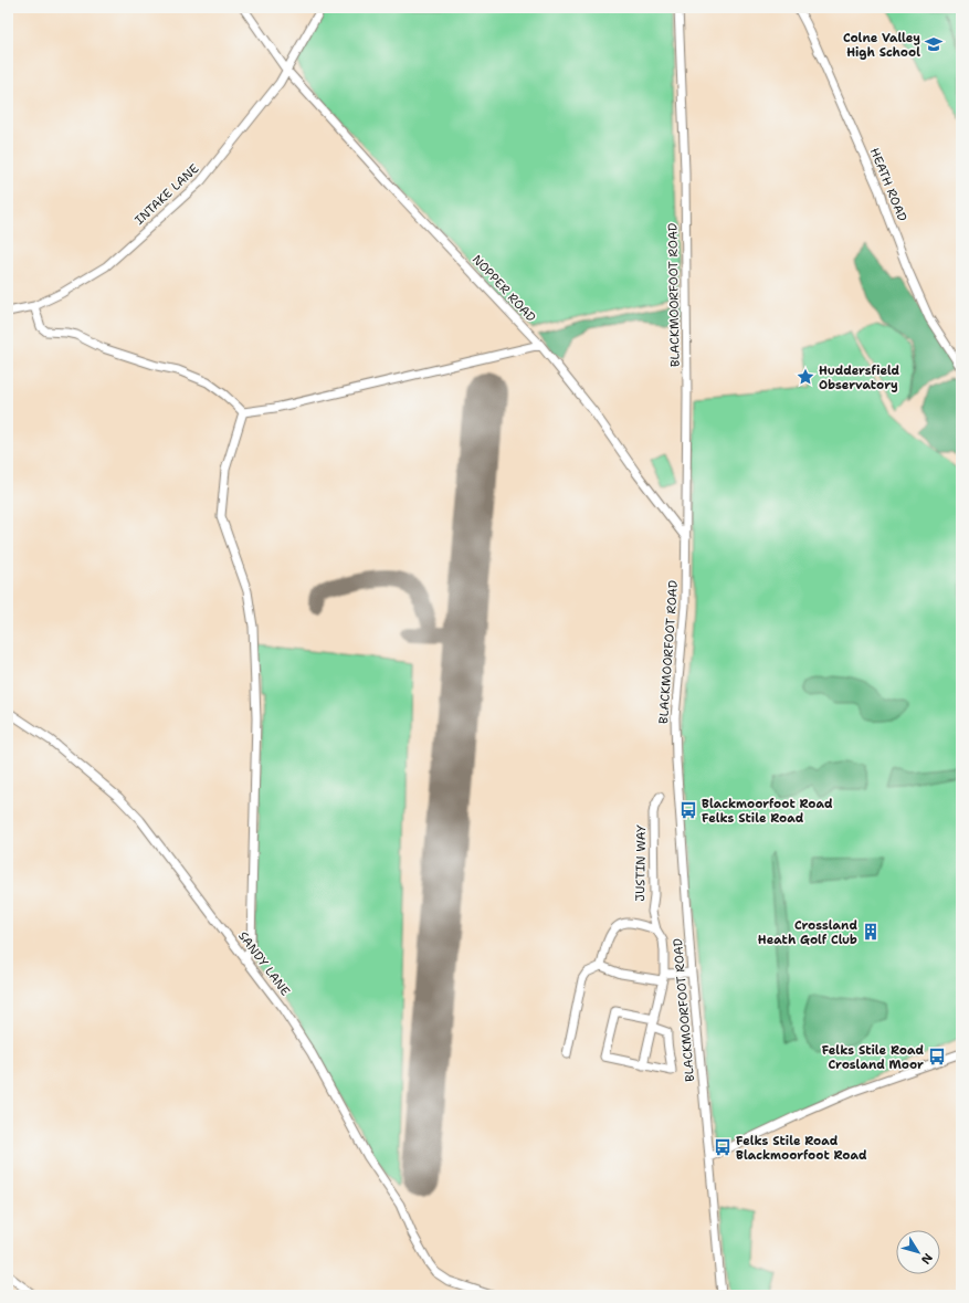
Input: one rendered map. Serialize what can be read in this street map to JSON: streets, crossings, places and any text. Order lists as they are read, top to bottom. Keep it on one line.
{"streets":{"street":["HEATH ROAD","INTAKE LANE","NOPPER ROAD","BLACKMOORFOOT ROAD","JUSTIN WAY","SANDY LANE"]},"crossings":[["INTAKE LANE","NOPPER ROAD"],["NOPPER ROAD","BLACKMOORFOOT ROAD"]],"places":{"school or university":["Colne Valley High School"],"place":["Huddersfield Observatory"],"bus stop":["Blackmoorfoot Road Felks Stile Road","Felks Stile Road Crosland Moor","Felks Stile Road Blackmoorfoot Road"],"building":["Crossland Heath Golf Club"]},"north":"bottom right"}
